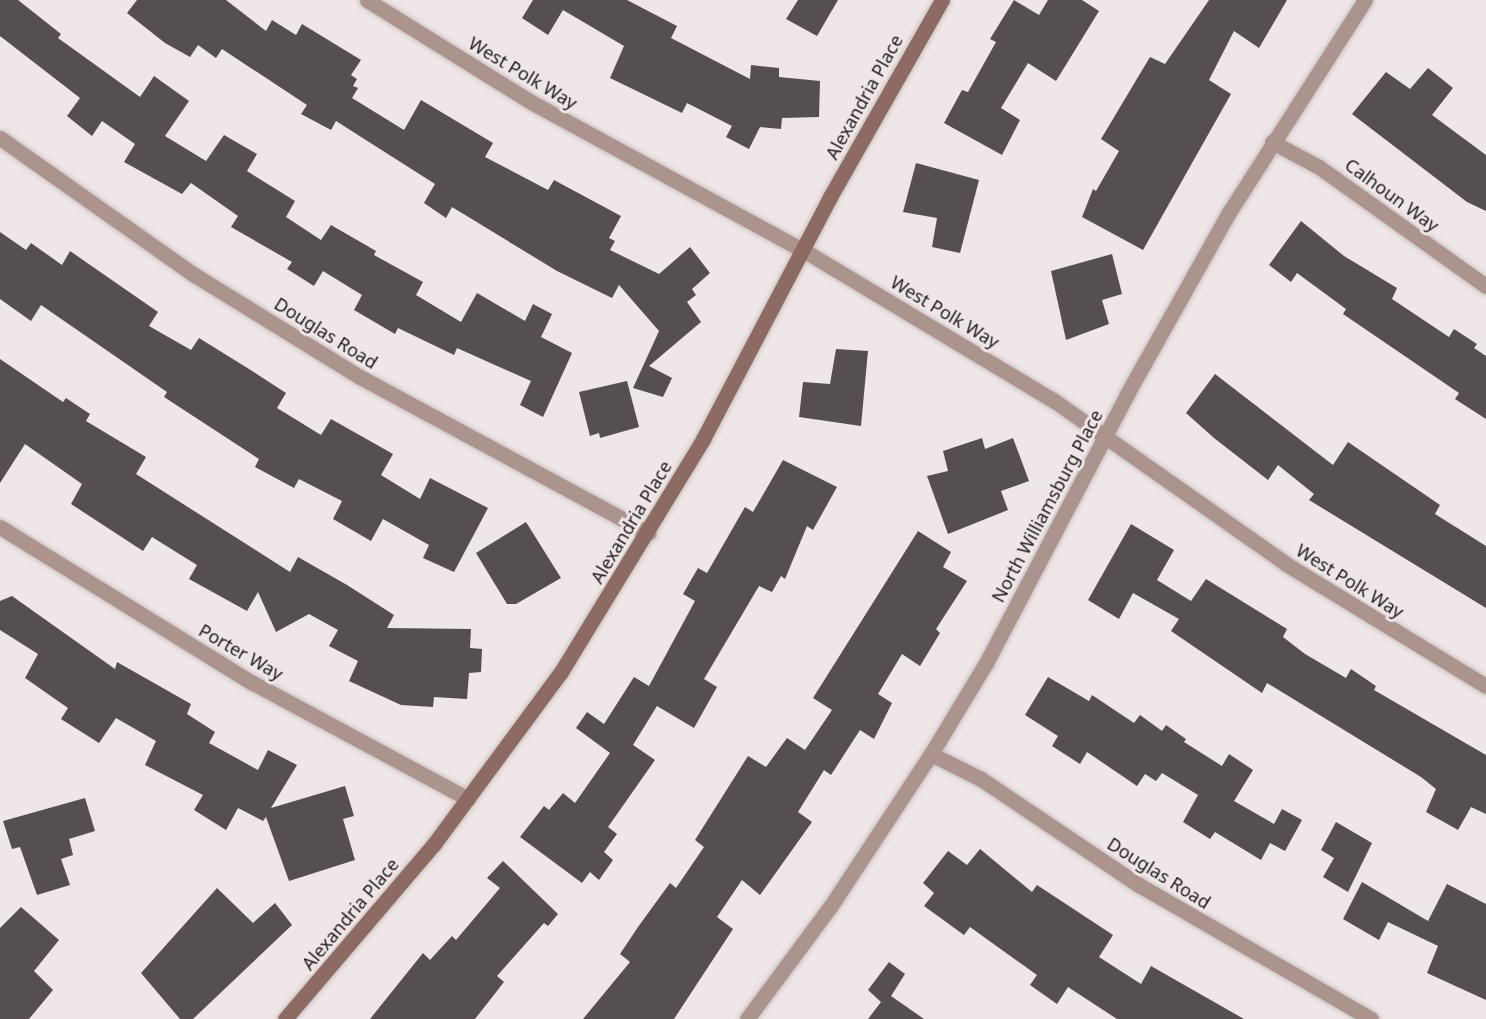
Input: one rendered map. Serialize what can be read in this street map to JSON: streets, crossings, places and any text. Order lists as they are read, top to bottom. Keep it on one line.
{"streets":{"street":["West Polk Way","Alexandria Place","Calhoun Way","Douglas Road","North Williamsburg Place","Porter Way"]},"crossings":[["West Polk Way","Alexandria Place"],["West Polk Way","North Williamsburg Place"],["Alexandria Place","Douglas Road"],["Alexandria Place","Porter Way"],["Calhoun Way","North Williamsburg Place"],["Douglas Road","North Williamsburg Place"]]}
